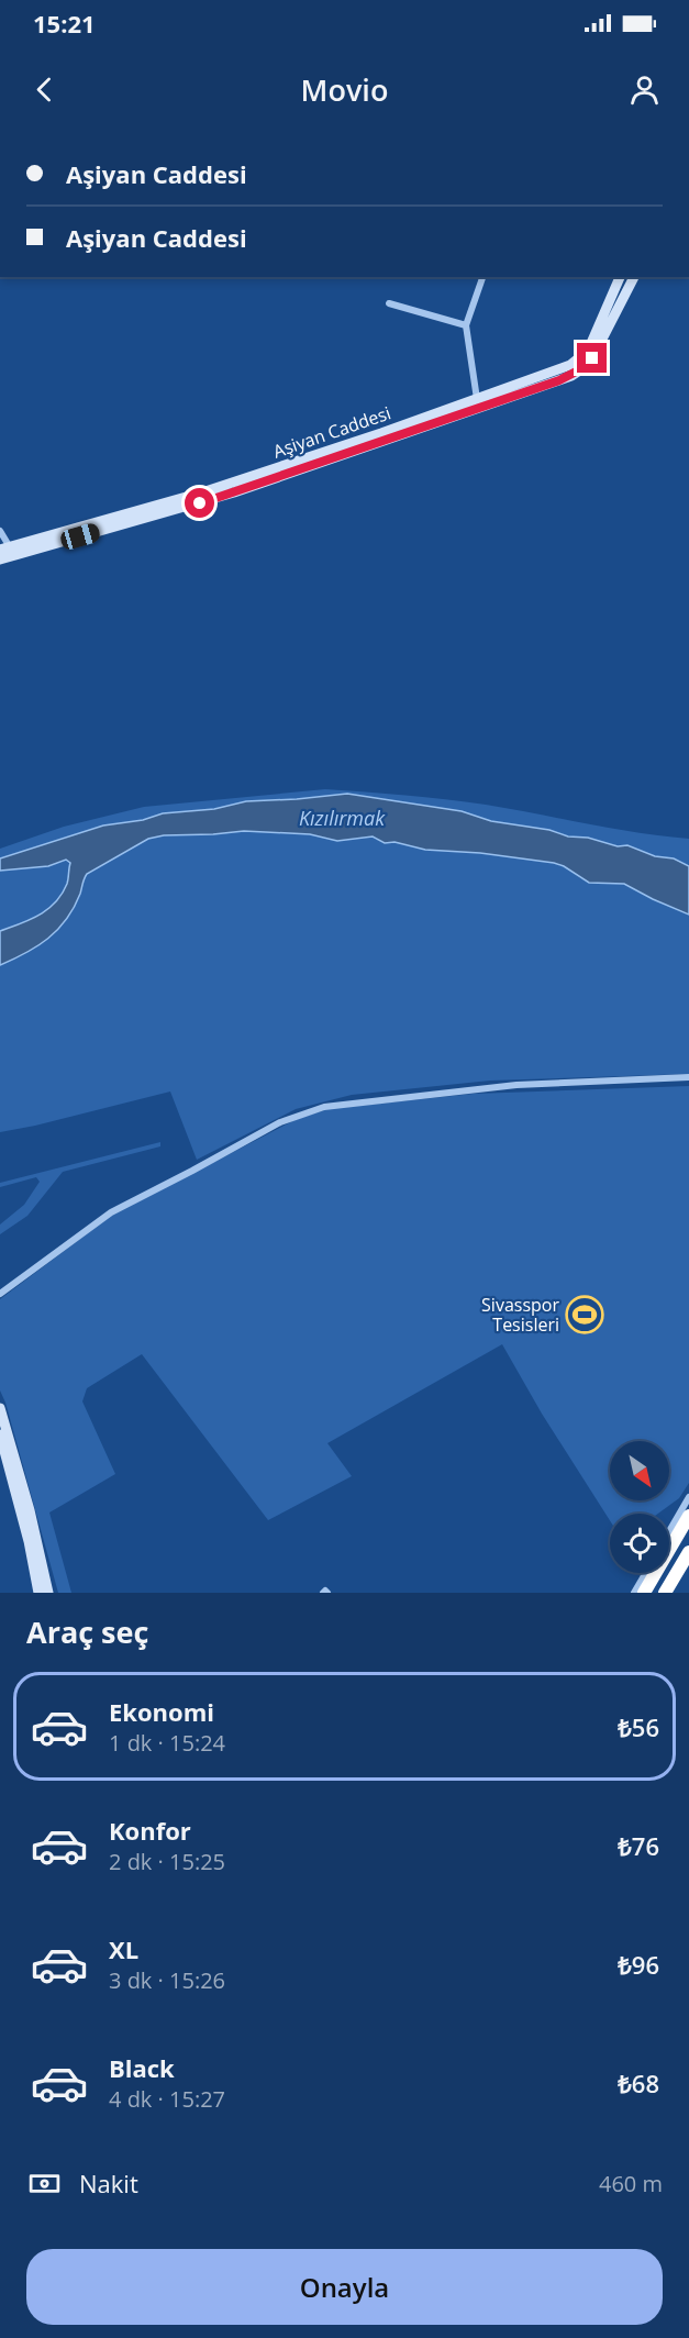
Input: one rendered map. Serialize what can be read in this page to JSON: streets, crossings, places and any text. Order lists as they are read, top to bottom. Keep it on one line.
{"streets":{"street":["Aşiyan Caddesi"]},"water":["Kızılırmak"],"places":{"sports":["Sivasspor Tesisleri"]},"north":"bottom right","page":{"status":"15:21","header":"Movio","banner":["Aşiyan Caddesi","Aşiyan Caddesi"],"heading":"Araç seç","list":[{"name":"Ekonomi","note":"1 dk · 15:24","value":"₺56"},{"name":"Konfor","note":"2 dk · 15:25","value":"₺76"},{"name":"XL","note":"3 dk · 15:26","value":"₺96"},{"name":"Black","note":"4 dk · 15:27","value":"₺68"}],"pay":["Nakit","460 m"],"buttons":"Onayla"}}
